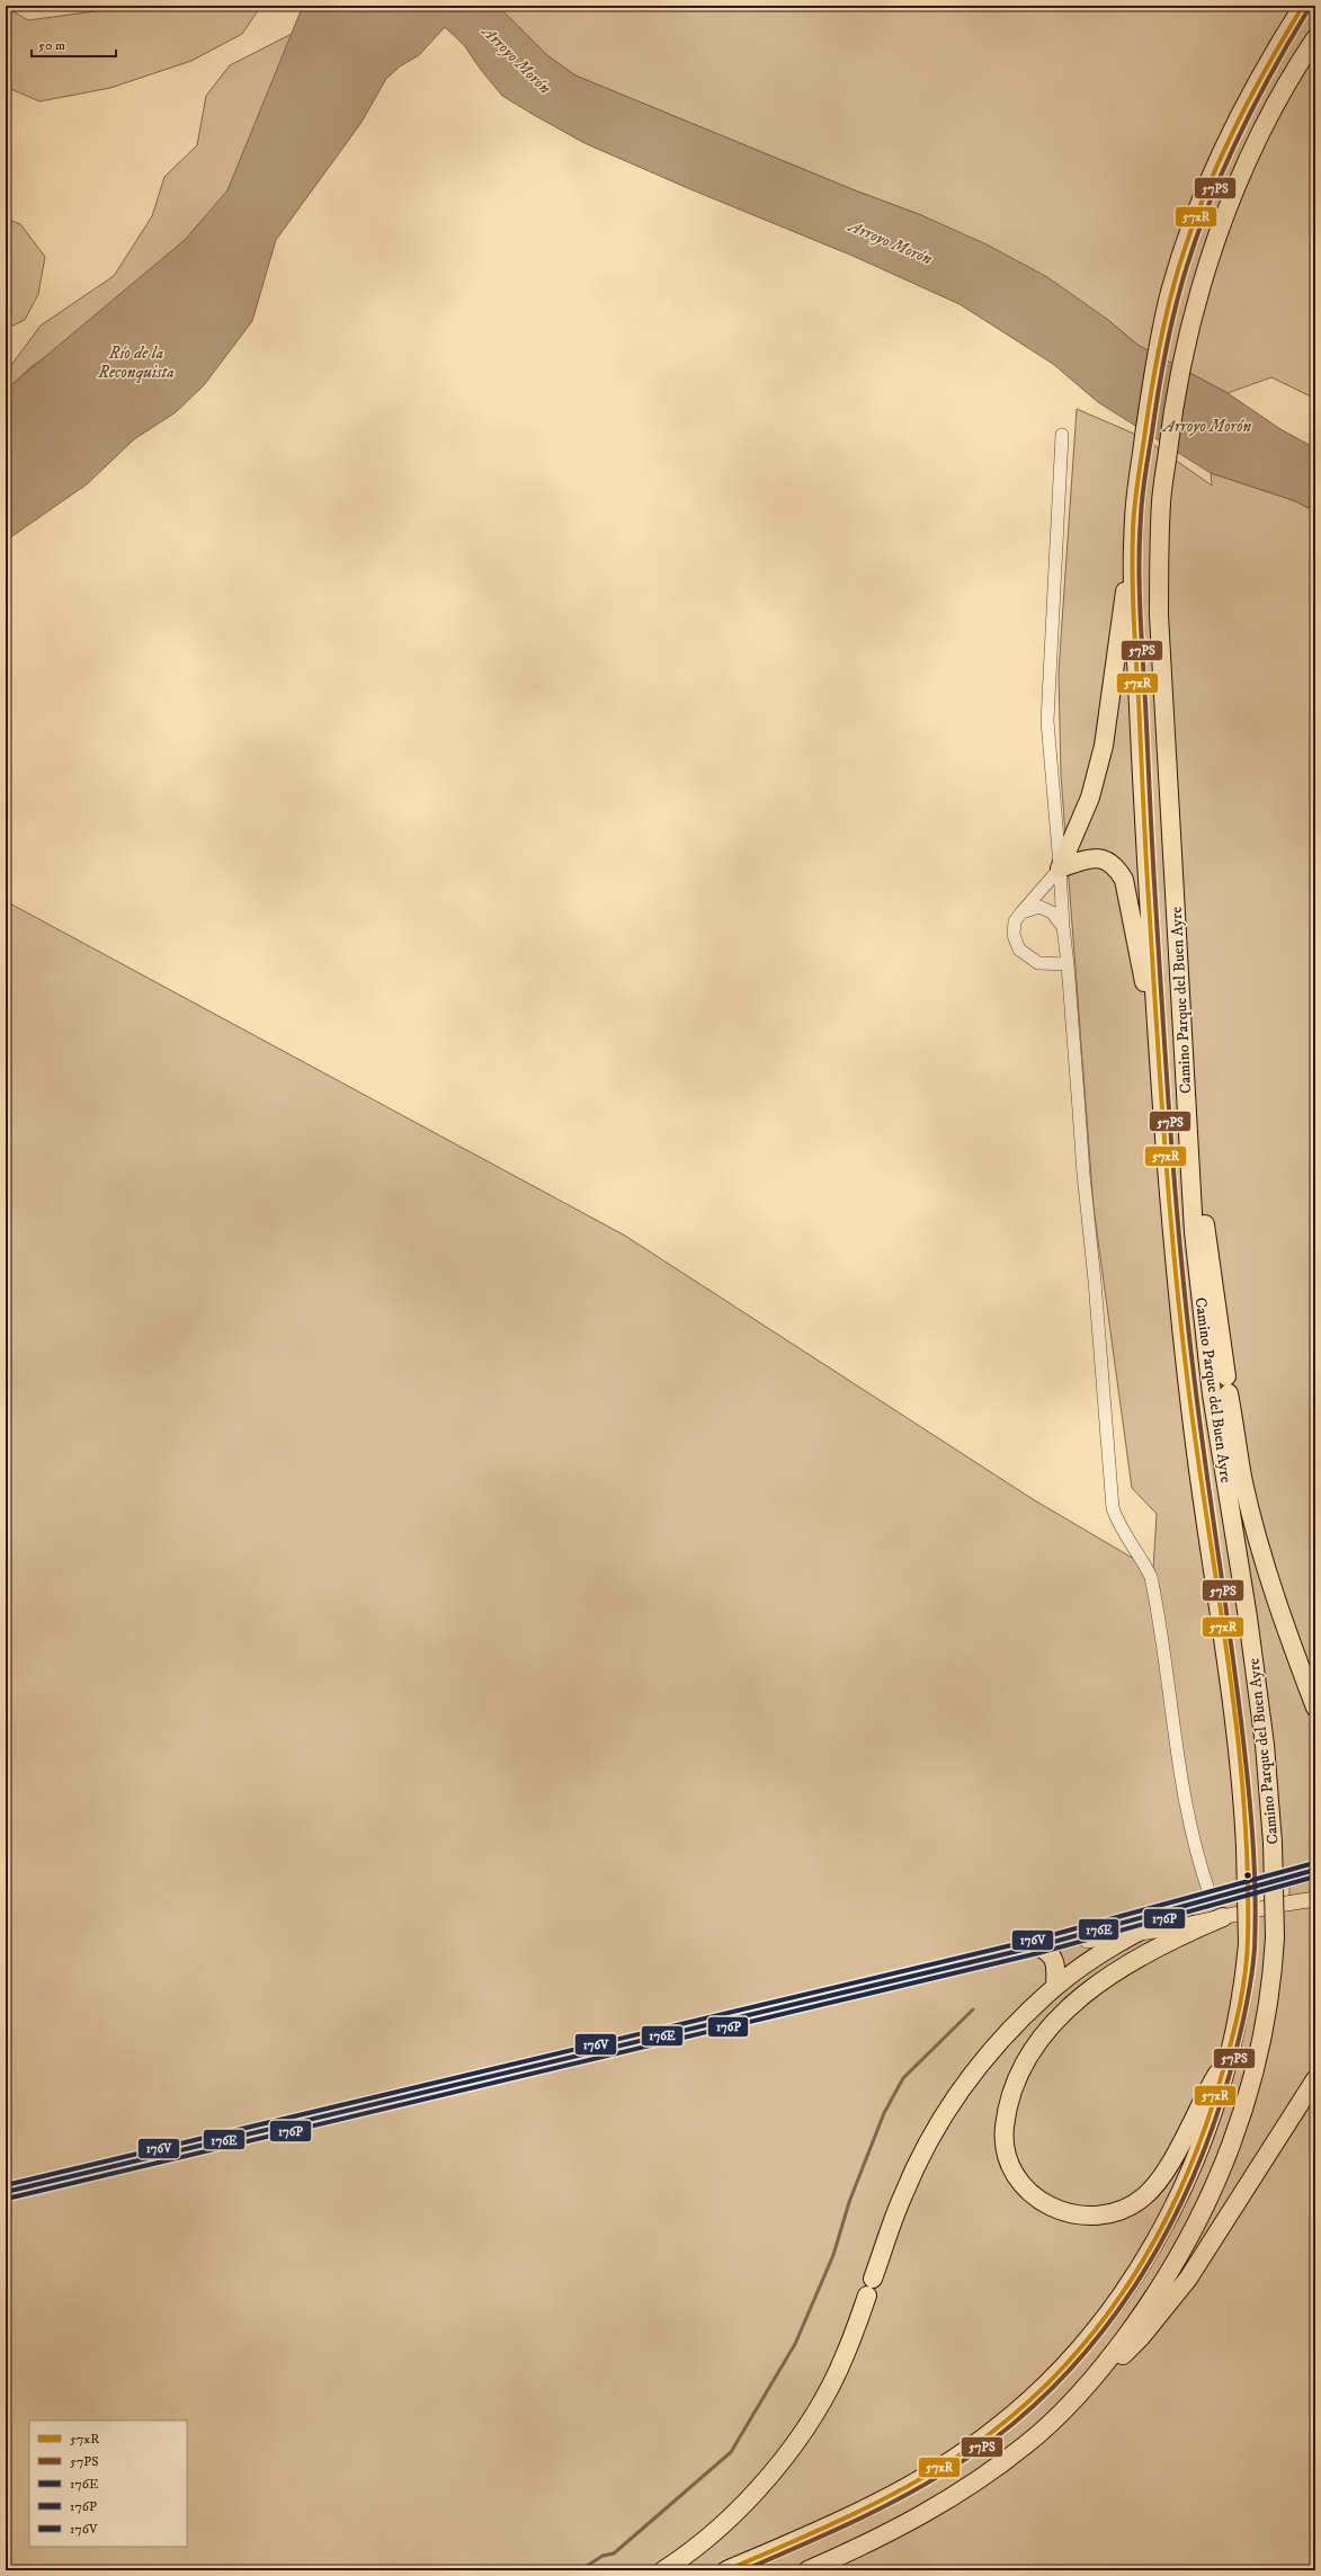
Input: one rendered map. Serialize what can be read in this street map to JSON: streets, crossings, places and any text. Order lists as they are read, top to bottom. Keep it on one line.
{"streets":{"highway":["Camino Parque del Buen Ayre"]},"water":["Arroyo Morón","Río de la Reconquista"],"lines":["transit line 57xR","transit line 57PS","transit line 176V","transit line 176E","transit line 176P"],"legend":["57xR","57PS","176E","176P","176V"],"scale_bar":"50 m"}
